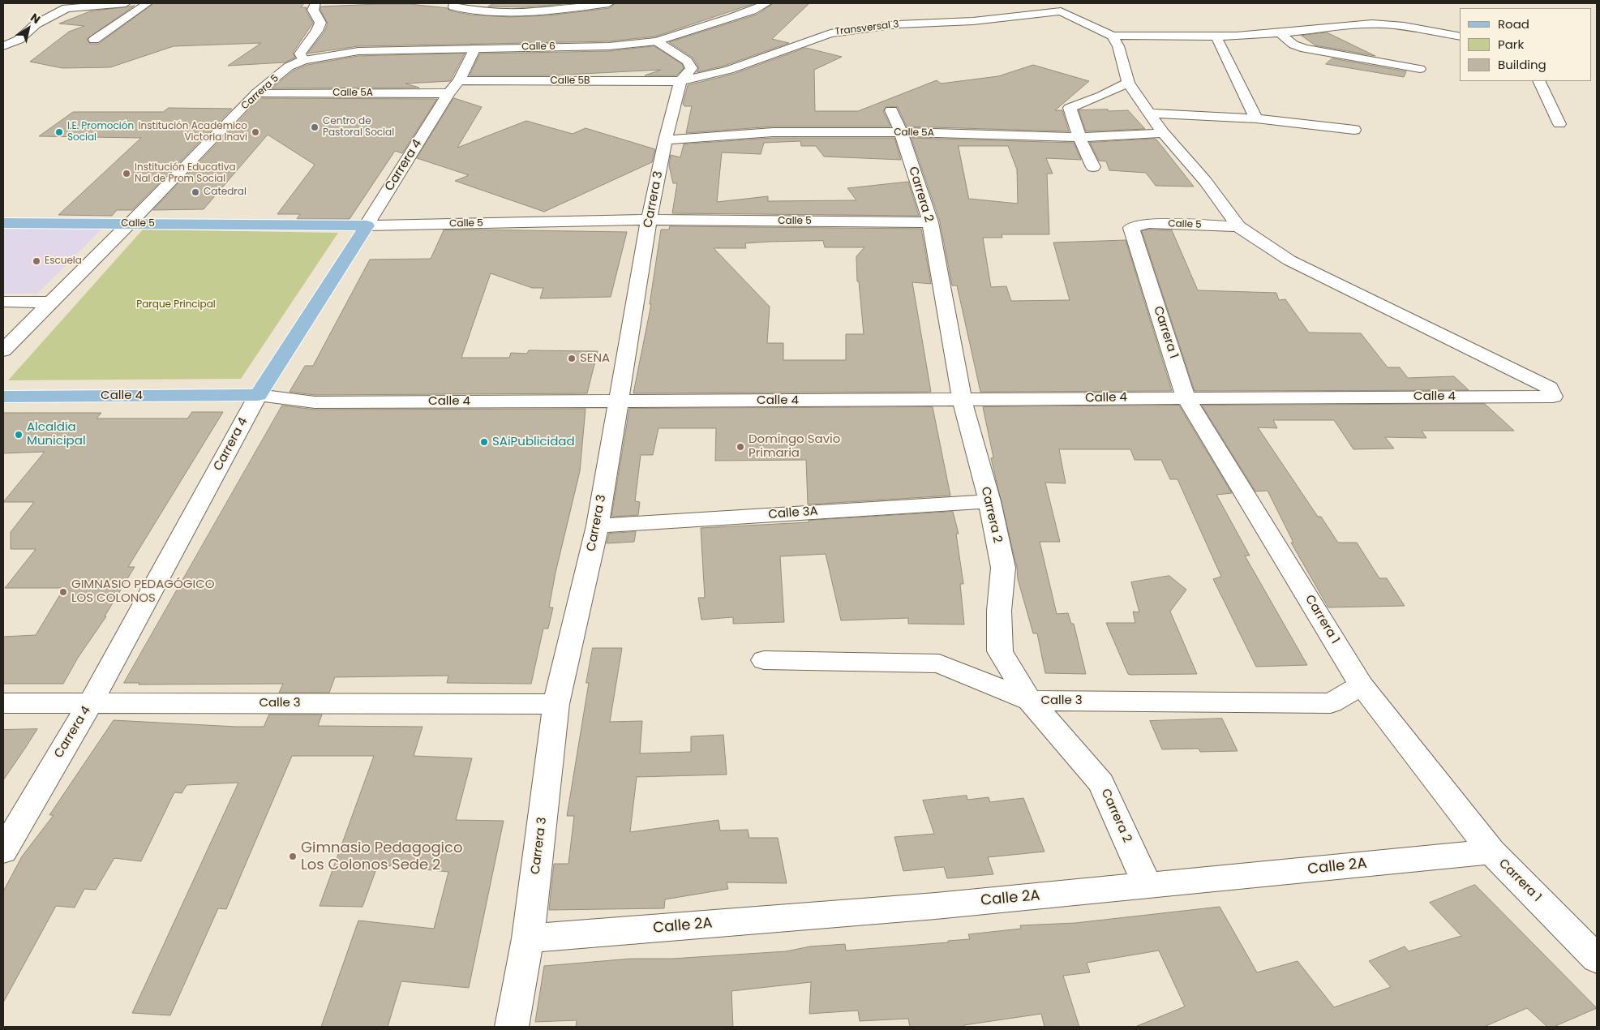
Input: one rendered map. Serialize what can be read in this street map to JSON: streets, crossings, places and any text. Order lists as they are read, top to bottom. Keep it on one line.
{"streets":{"main road":["Carrera 4","Calle 5","Calle 4"],"street":["Transversal 3","Calle 6","Calle 5B","Carrera 5","Calle 5A","Carrera 2","Carrera 3","Carrera 1","Calle 3A","Calle 3","Calle 2A"]},"crossings":[["Transversal 3","Calle 5B"],["Transversal 3","Carrera 3"],["Calle 6","Carrera 5"],["Calle 6","Carrera 4"],["Calle 6","Carrera 3"],["Calle 5B","Carrera 4"],["Calle 5B","Carrera 3"],["Carrera 5","Calle 5A"],["Carrera 5","Calle 5"],["Calle 5A","Carrera 4"],["Calle 5A","Carrera 2"],["Calle 5A","Carrera 3"],["Carrera 4","Calle 5"],["Carrera 4","Calle 4"],["Carrera 4","Calle 3"],["Carrera 2","Calle 5"],["Carrera 2","Calle 4"],["Carrera 2","Calle 3A"],["Carrera 2","Calle 3"],["Carrera 2","Calle 2A"],["Carrera 3","Calle 5"],["Carrera 3","Calle 4"],["Carrera 3","Calle 3A"],["Carrera 3","Calle 3"],["Carrera 3","Calle 2A"],["Calle 5","Carrera 1"],["Calle 5","Calle 4"],["Carrera 1","Calle 4"],["Carrera 1","Calle 3"],["Carrera 1","Calle 2A"]],"parks":["Parque Principal"],"places":["Centro de Pastoral Social","I.E. Promoción Social","Institución Academico Victoria Inavi","Institución Educativa Nal de Prom Social","Catedral","Escuela","SENA","Alcaldía Municipal","SAiPublicidad","Domingo Savio Primaria","GIMNASIO PEDAGÓGICO LOS COLONOS","Gimnasio Pedagogico Los Colonos Sede 2"],"legend":["Road","Park","Building"],"north":"top right"}
